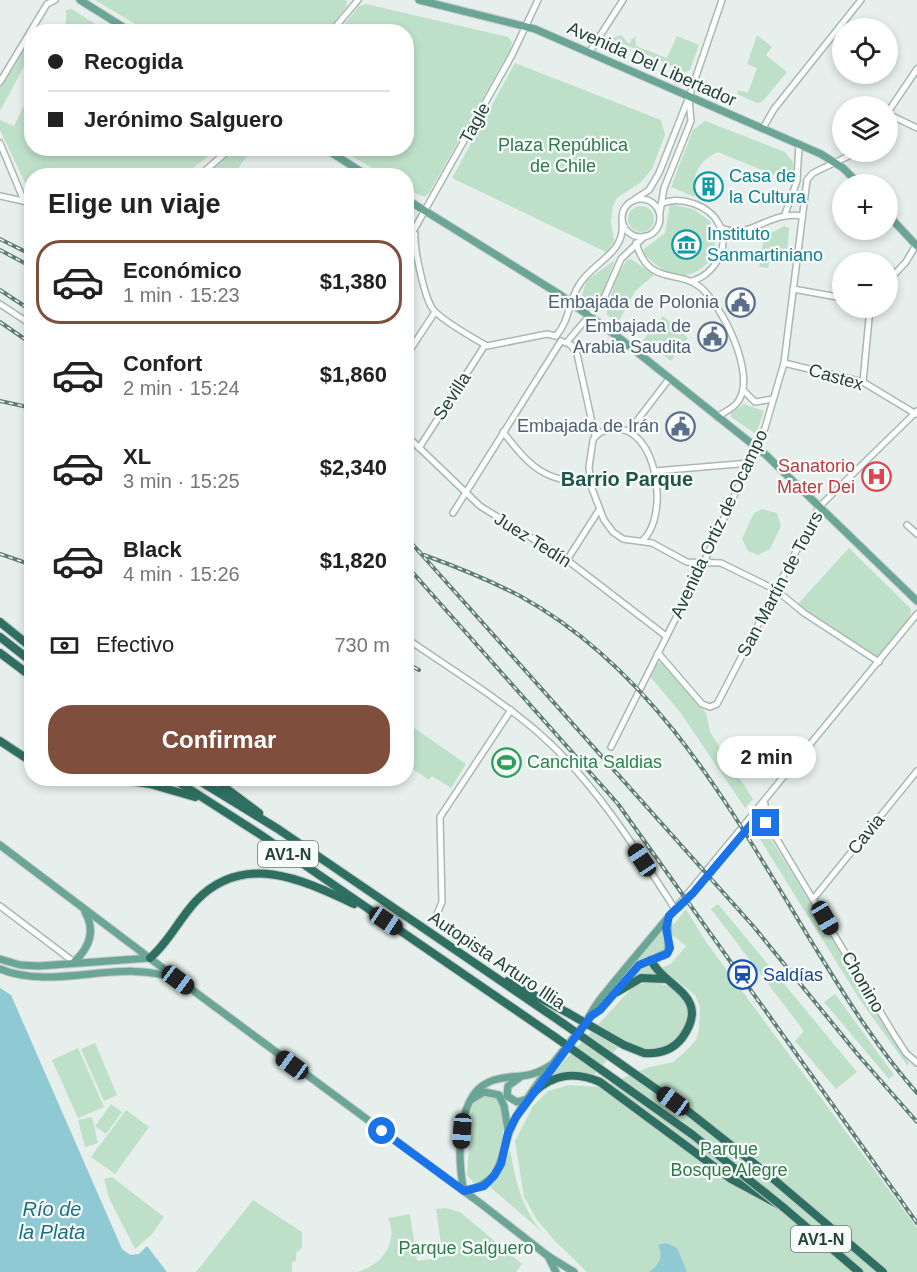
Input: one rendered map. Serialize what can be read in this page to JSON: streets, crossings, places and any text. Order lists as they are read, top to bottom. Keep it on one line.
{"streets":{"highway":["AV1-N","Autopista Arturo Illia"],"main road":["Avenida Del Libertador"],"street":["Tagle","Castex","Sevilla","Avenida Ortiz de Ocampo","Juez Tedín","San Martín de Tours","Cavia","Chonino"]},"crossings":[["Avenida Del Libertador","Tagle"],["Avenida Del Libertador","Avenida Ortiz de Ocampo"],["Castex","Avenida Ortiz de Ocampo"],["Castex","San Martín de Tours"],["Sevilla","Juez Tedín"],["Avenida Ortiz de Ocampo","Juez Tedín"],["Avenida Ortiz de Ocampo","San Martín de Tours"],["Cavia","Chonino"]],"districts":["Barrio Parque"],"water":["Río de la Plata"],"parks":["Plaza República de Chile","Parque Bosque Alegre","Parque Salguero"],"places":{"building":["Casa de la Cultura"],"museum":["Instituto Sanmartiniano"],"public building":["Embajada de Polonia","Embajada de Arabia Saudita","Embajada de Irán"],"hospital":["Sanatorio Mater Dei"],"sports":["Canchita Saldias"],"station":["Saldías"]},"page":{"map_buttons":["+","−"],"banner":["Recogida","Jerónimo Salguero"],"heading":"Elige un viaje","list":[{"name":"Económico","note":"1 min · 15:23","value":"$1,380"},{"name":"Confort","note":"2 min · 15:24","value":"$1,860"},{"name":"XL","note":"3 min · 15:25","value":"$2,340"},{"name":"Black","note":"4 min · 15:26","value":"$1,820"}],"pay":["Efectivo","730 m"],"buttons":"Confirmar","bubble":"2 min"}}
